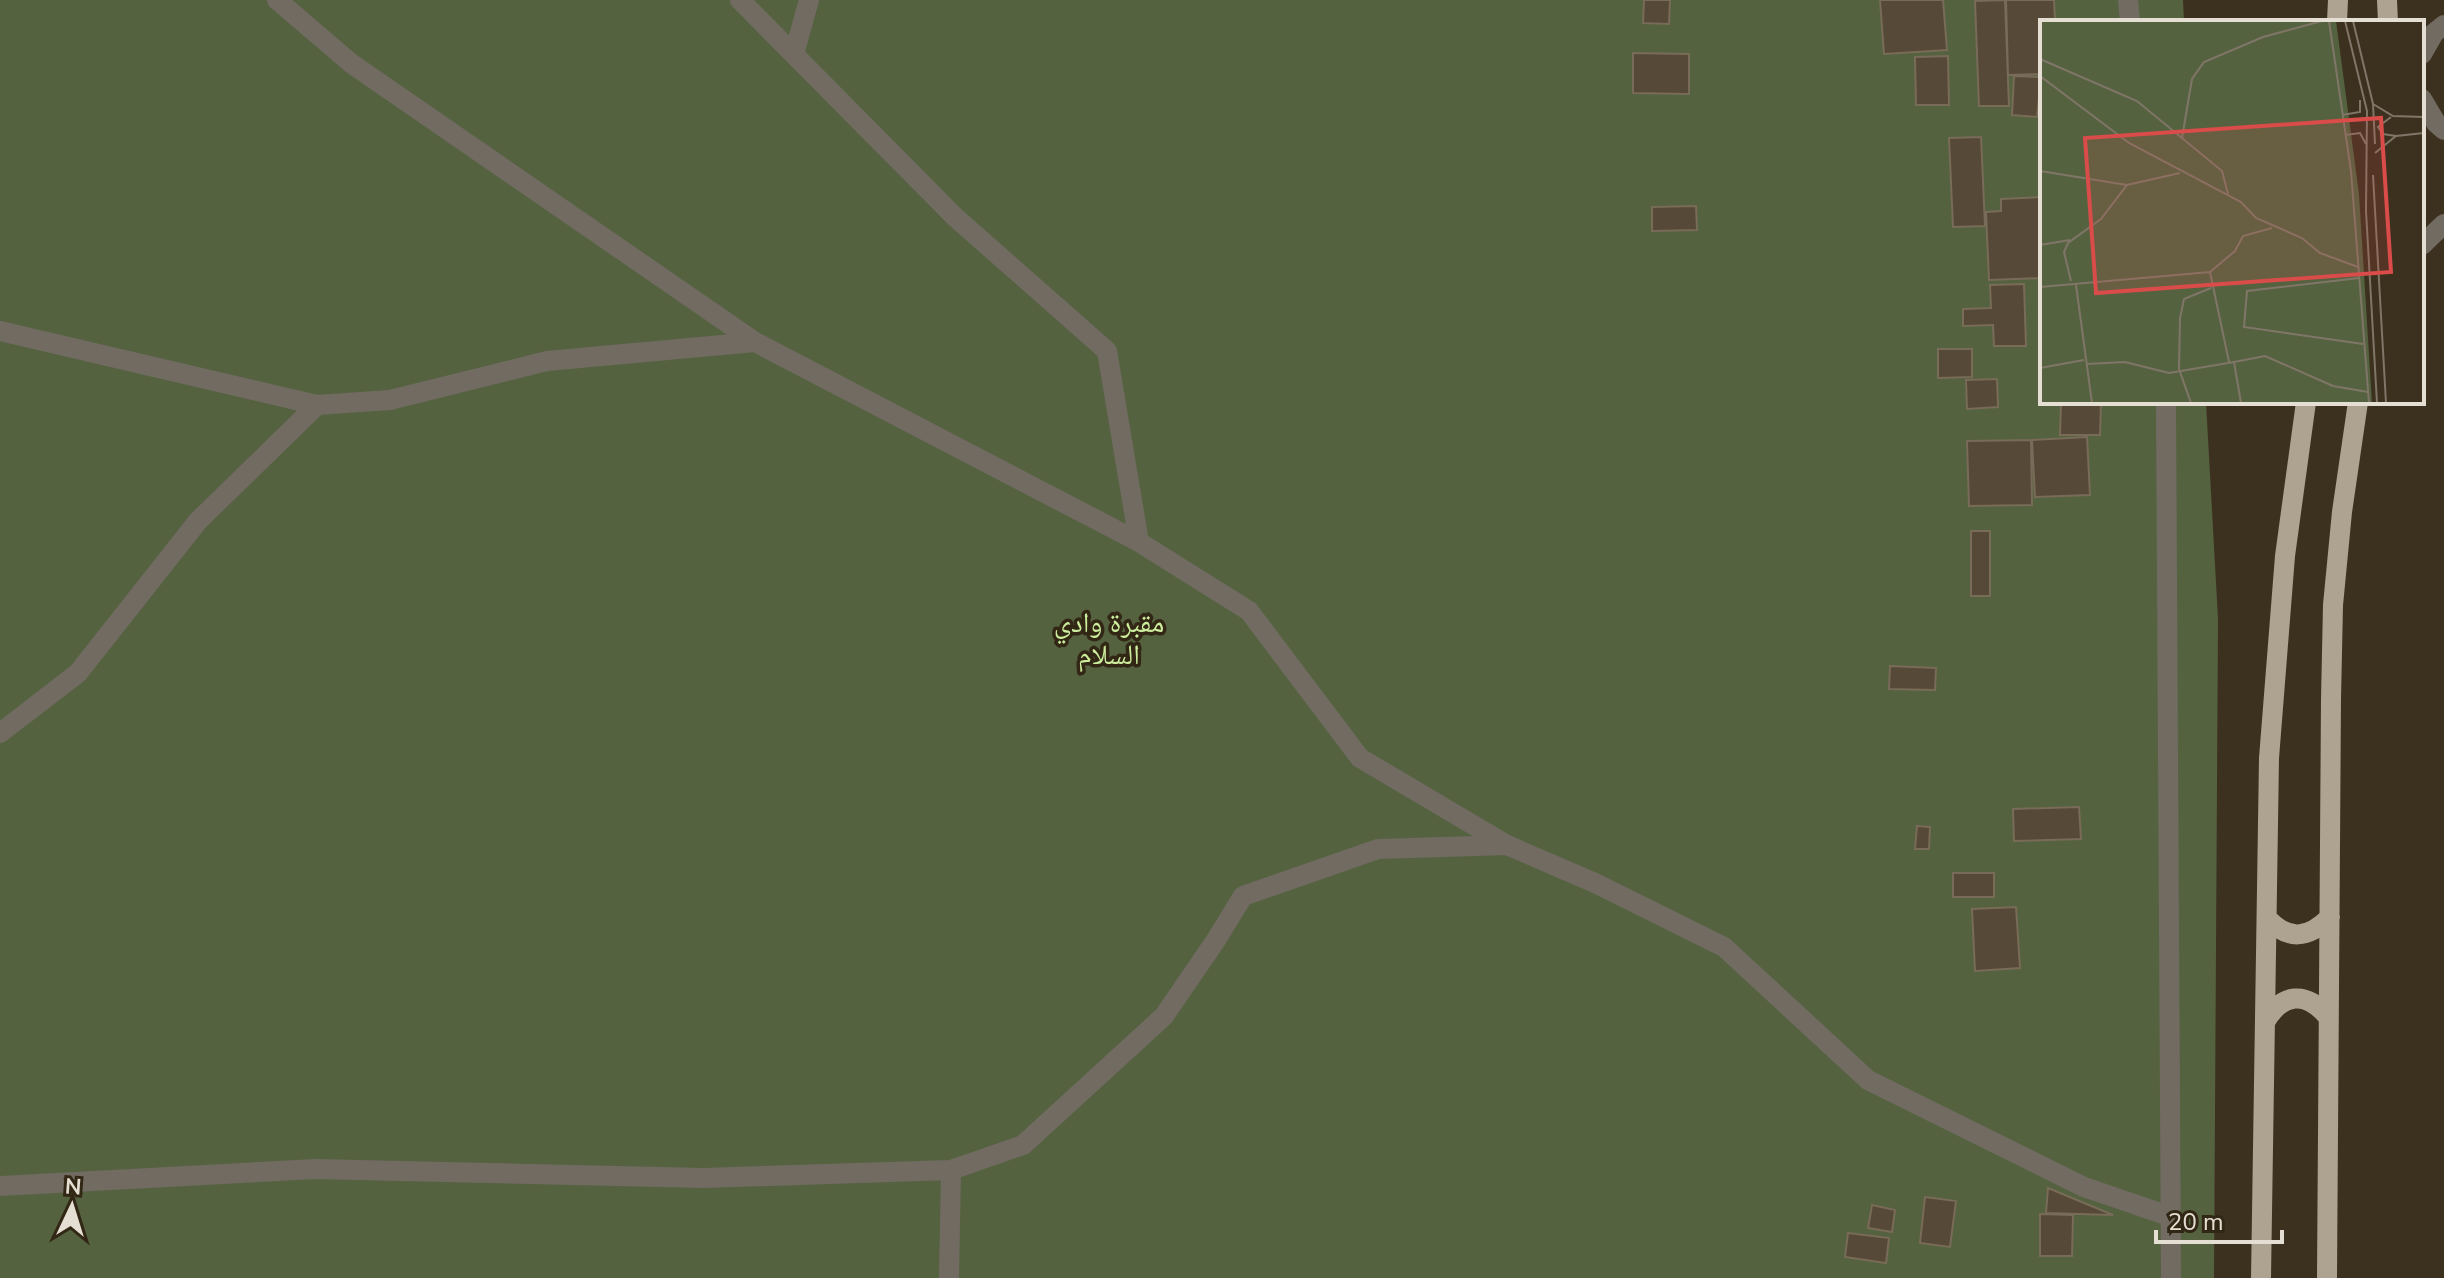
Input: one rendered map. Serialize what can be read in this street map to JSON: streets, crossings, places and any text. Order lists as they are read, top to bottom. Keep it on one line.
{"parks":["مقبرة وادي السلام"],"scale_bar":"20 m","north":"top"}
